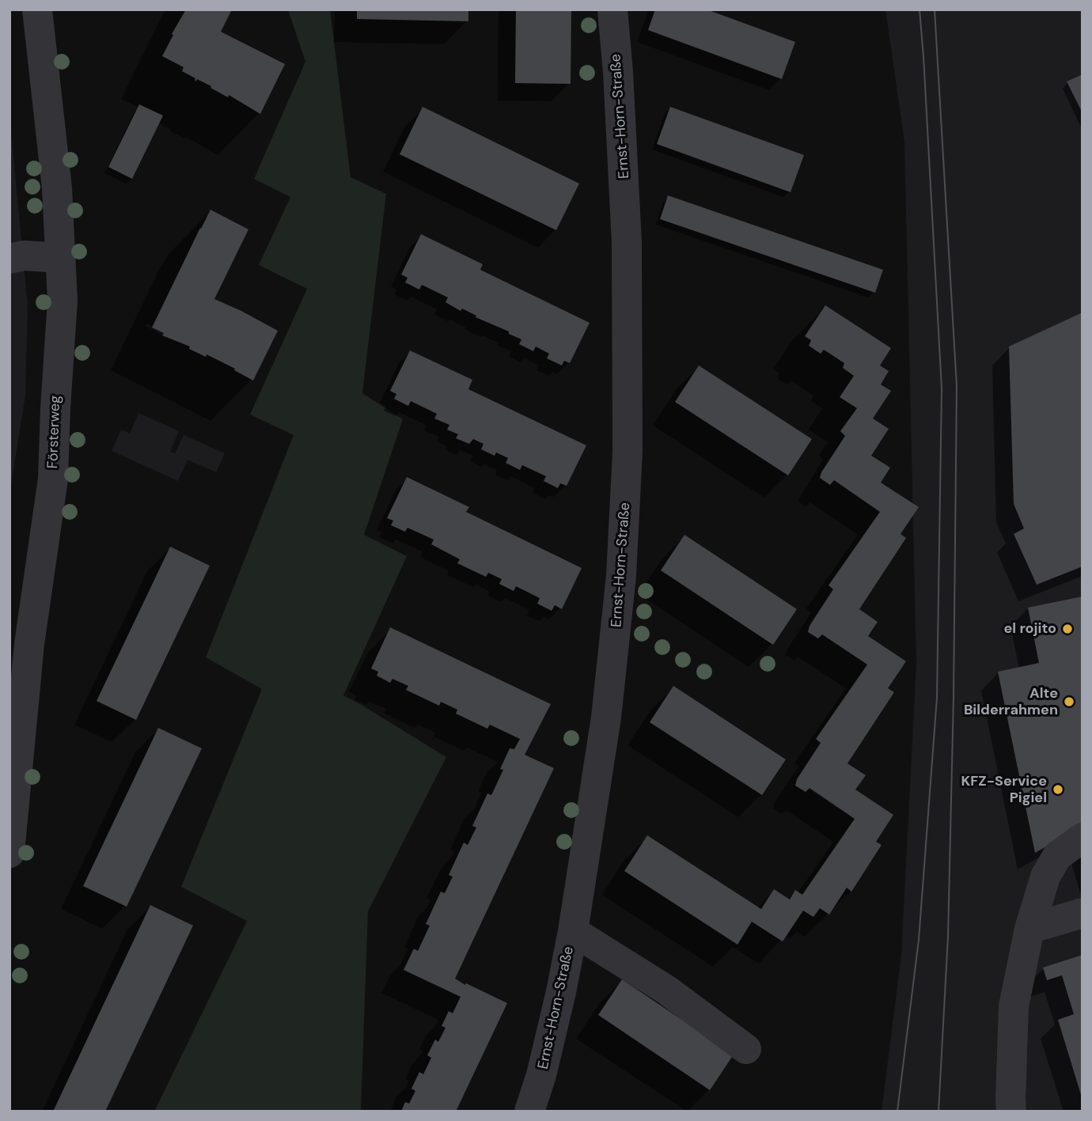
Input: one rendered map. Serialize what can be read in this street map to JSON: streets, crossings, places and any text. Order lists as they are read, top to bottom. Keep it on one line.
{"streets":{"street":["Ernst-Horn-Straße","Försterweg"]},"places":["el rojito","Alte Bilderrahmen","KFZ-Service Pigiel"]}
